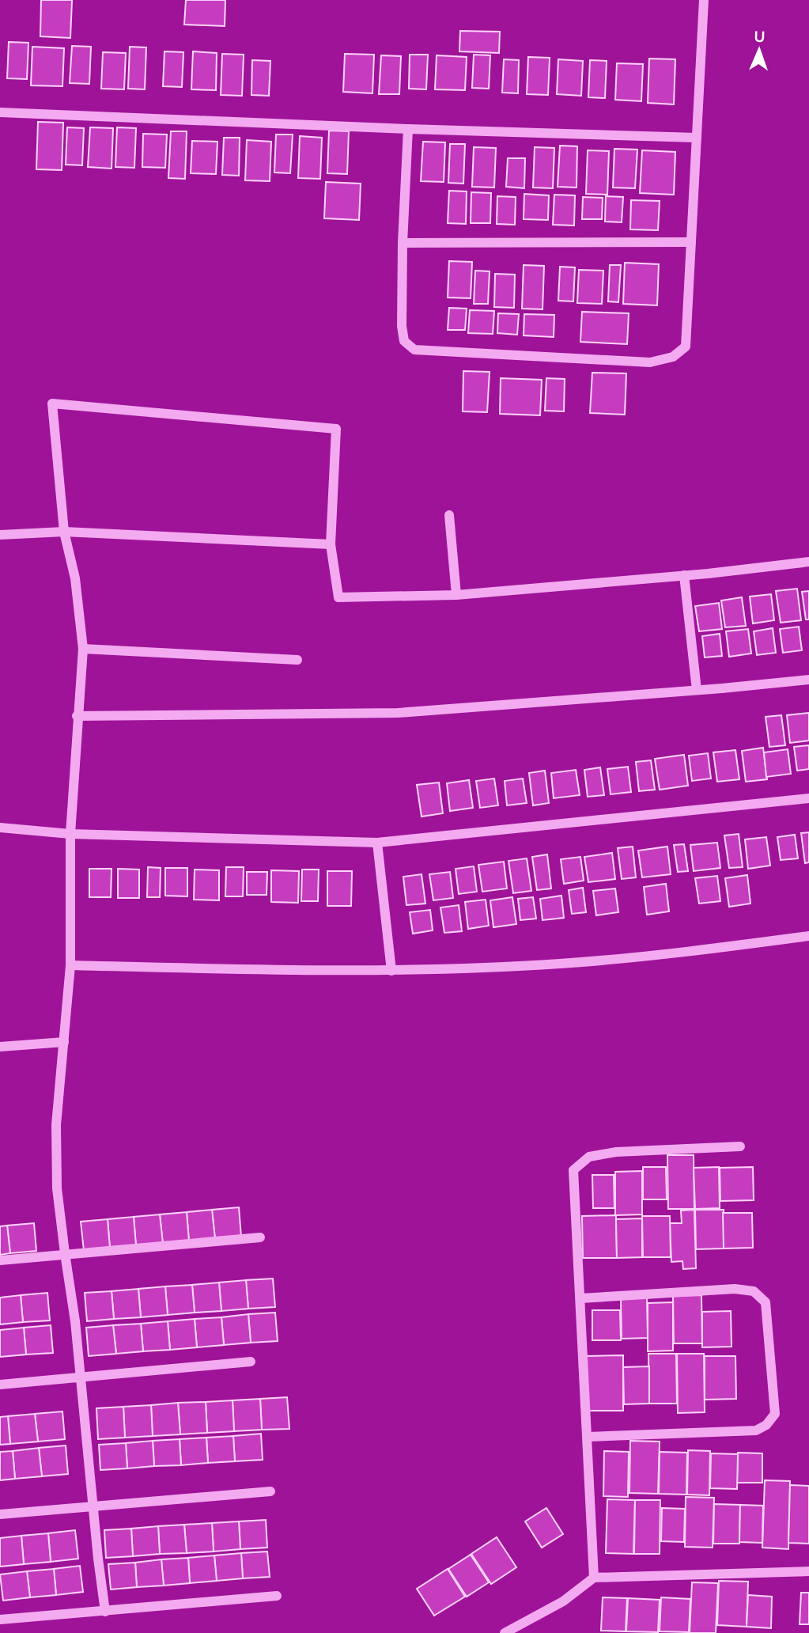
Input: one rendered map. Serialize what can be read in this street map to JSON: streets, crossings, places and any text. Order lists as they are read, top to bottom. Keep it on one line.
{"north":"top"}
